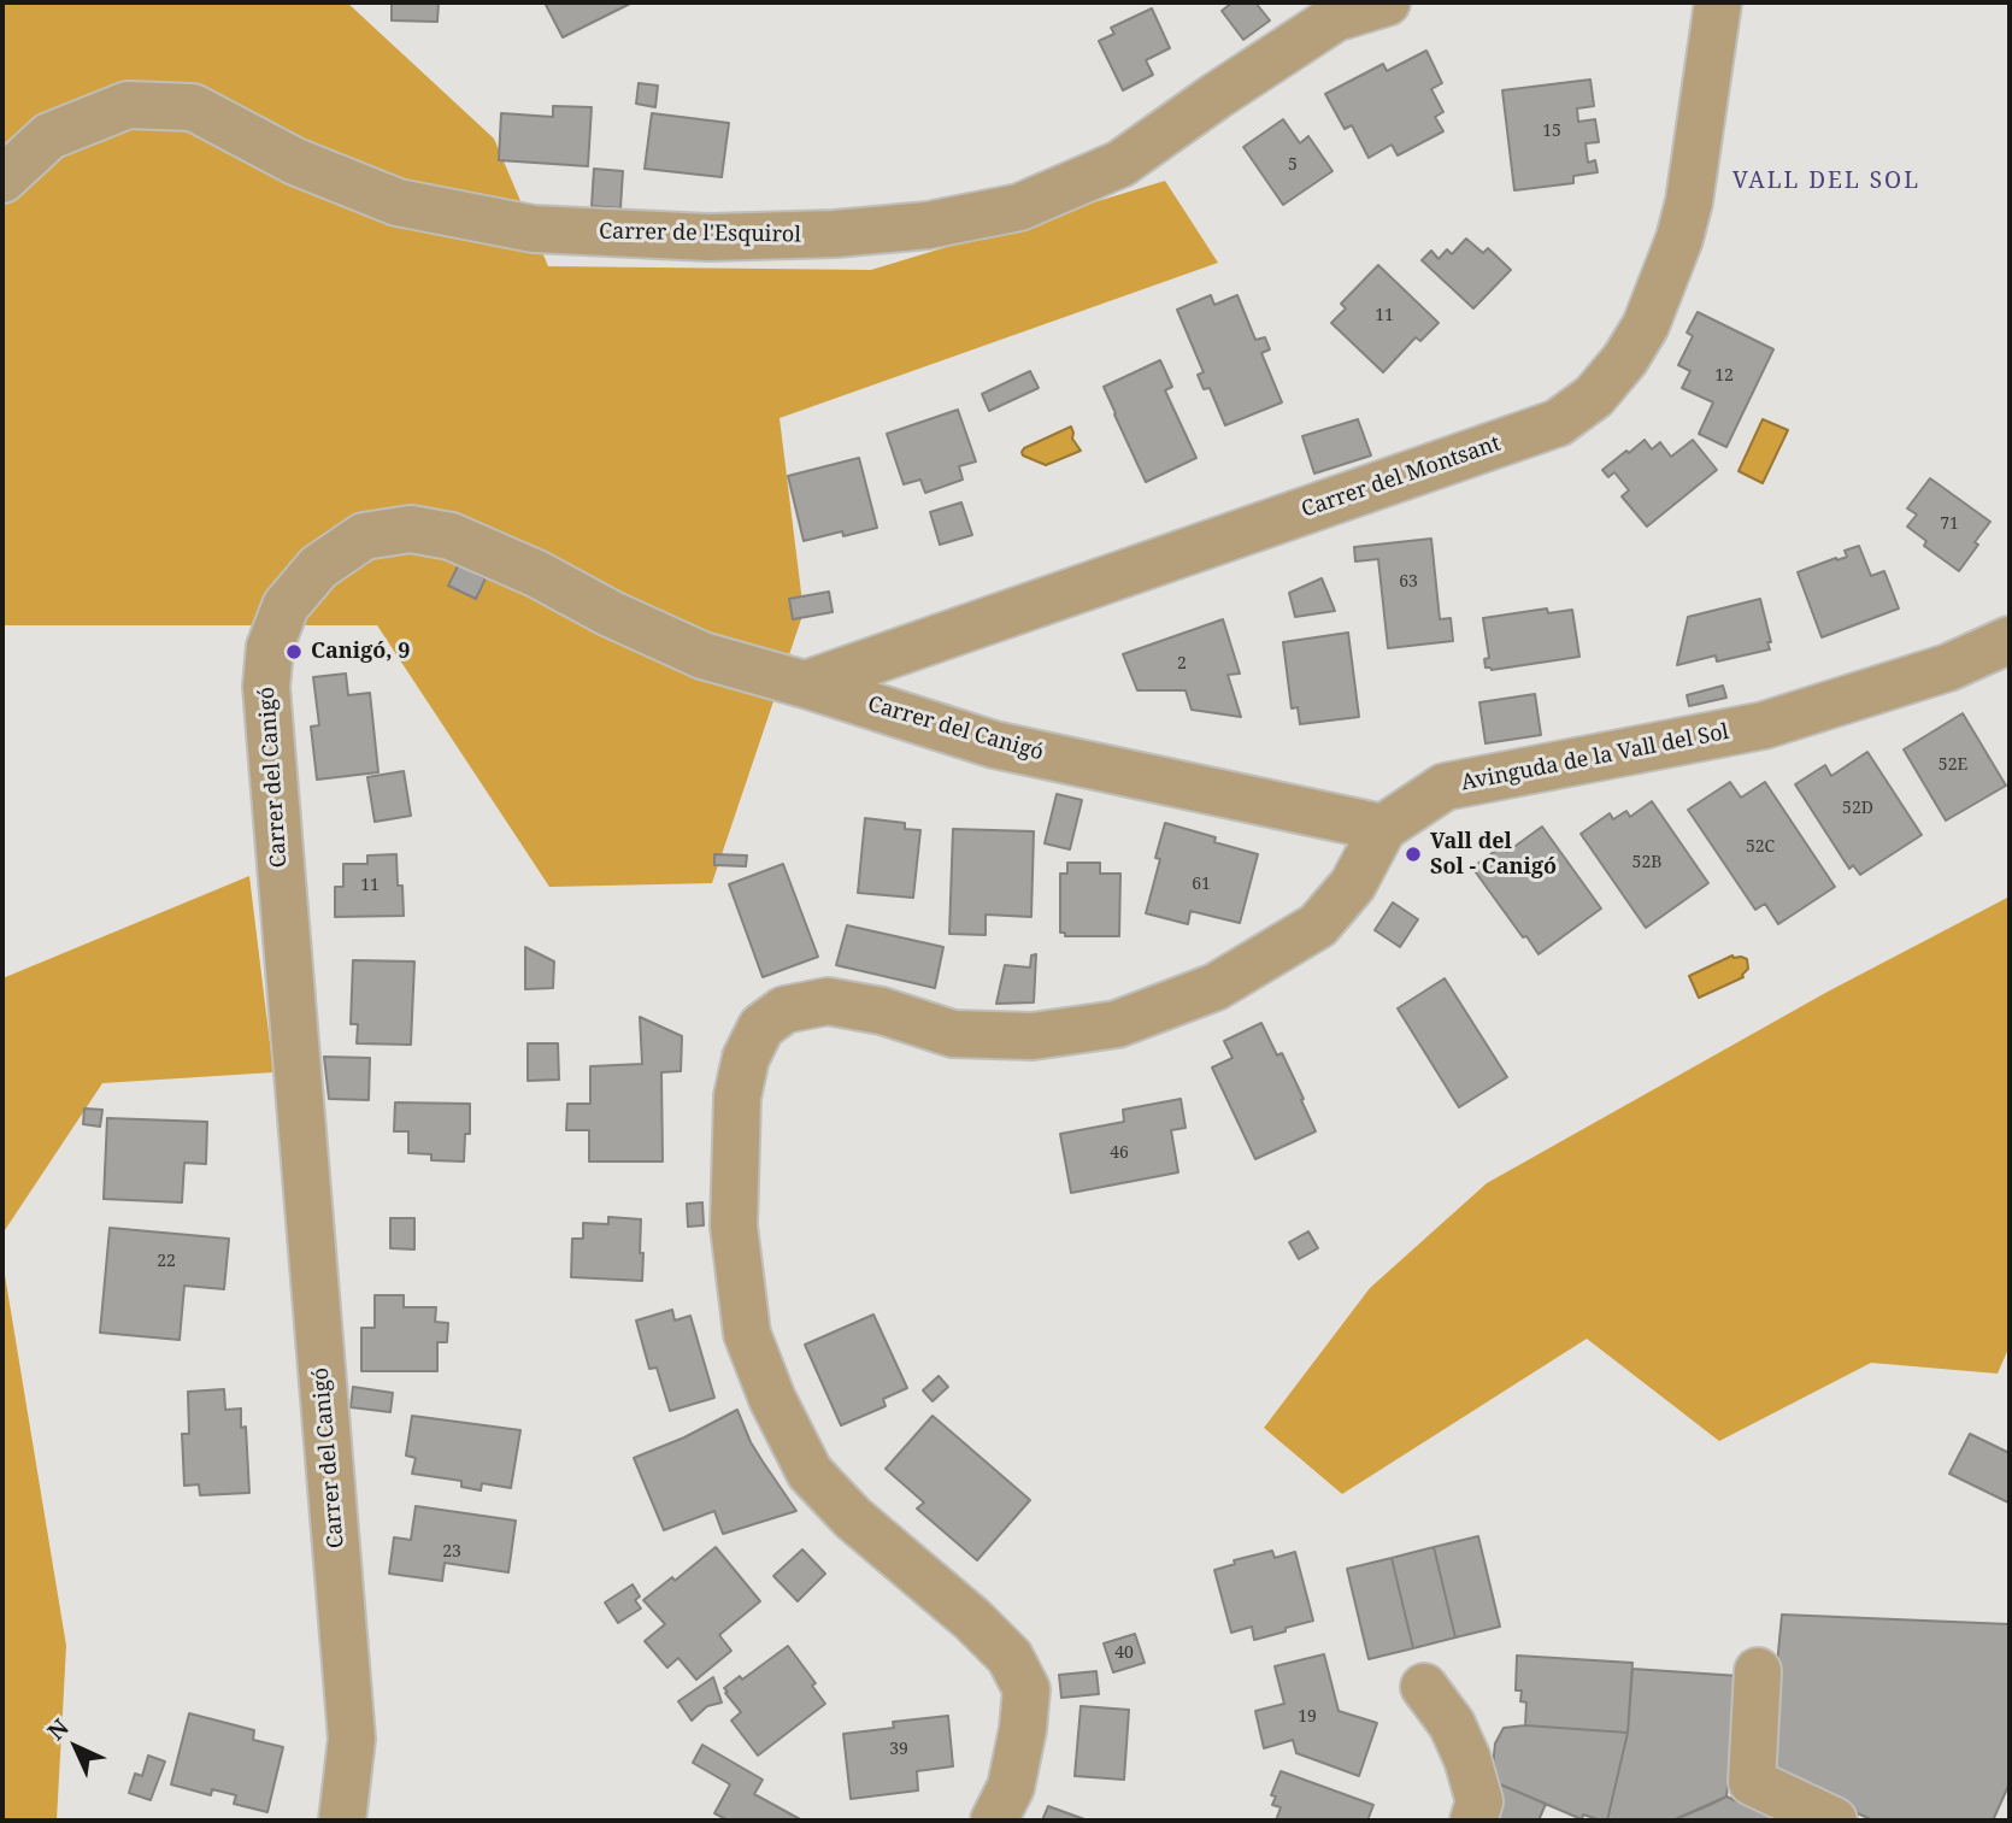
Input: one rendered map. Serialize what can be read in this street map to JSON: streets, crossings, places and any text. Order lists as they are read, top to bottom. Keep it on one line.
{"streets":{"street":["Carrer de l'Esquirol","Carrer del Montsant","Carrer del Canigó","Avinguda de la Vall del Sol"]},"crossings":[["Carrer del Montsant","Carrer del Canigó"],["Carrer del Canigó","Avinguda de la Vall del Sol"]],"districts":["VALL DEL SOL"],"places":["Canigó, 9","Vall del Sol - Canigó"],"house_numbers":["15","5","11","12","71","63","2","52E","52D","52C","52B","61","11","46","22","23","40","19","39"],"north":"top left"}
